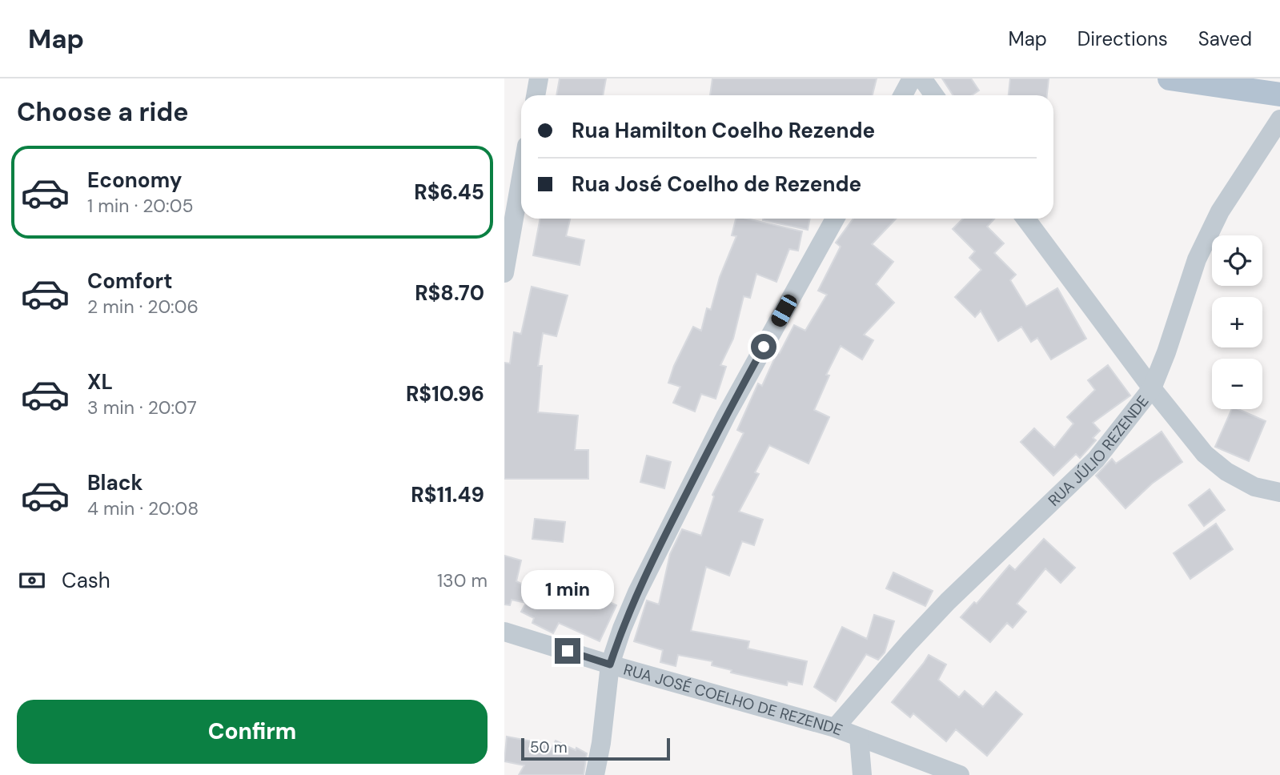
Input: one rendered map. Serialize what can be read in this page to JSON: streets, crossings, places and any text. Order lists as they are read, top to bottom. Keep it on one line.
{"streets":{"street":["RUA JÚLIO REZENDE","RUA JOSÉ COELHO DE REZENDE"]},"crossings":[["RUA JÚLIO REZENDE","RUA JOSÉ COELHO DE REZENDE"]],"scale_bar":"50 m","page":{"header":"Map","nav":["Map","Directions","Saved"],"heading":"Choose a ride","banner":["Rua Hamilton Coelho Rezende","Rua José Coelho de Rezende"],"list":[{"name":"Economy","note":"1 min · 20:05","value":"R$6.45"},{"name":"Comfort","note":"2 min · 20:06","value":"R$8.70"},{"name":"XL","note":"3 min · 20:07","value":"R$10.96"},{"name":"Black","note":"4 min · 20:08","value":"R$11.49"}],"map_buttons":["+","−"],"pay":["Cash","130 m"],"bubble":"1 min","buttons":"Confirm","scale":"50 m"}}
